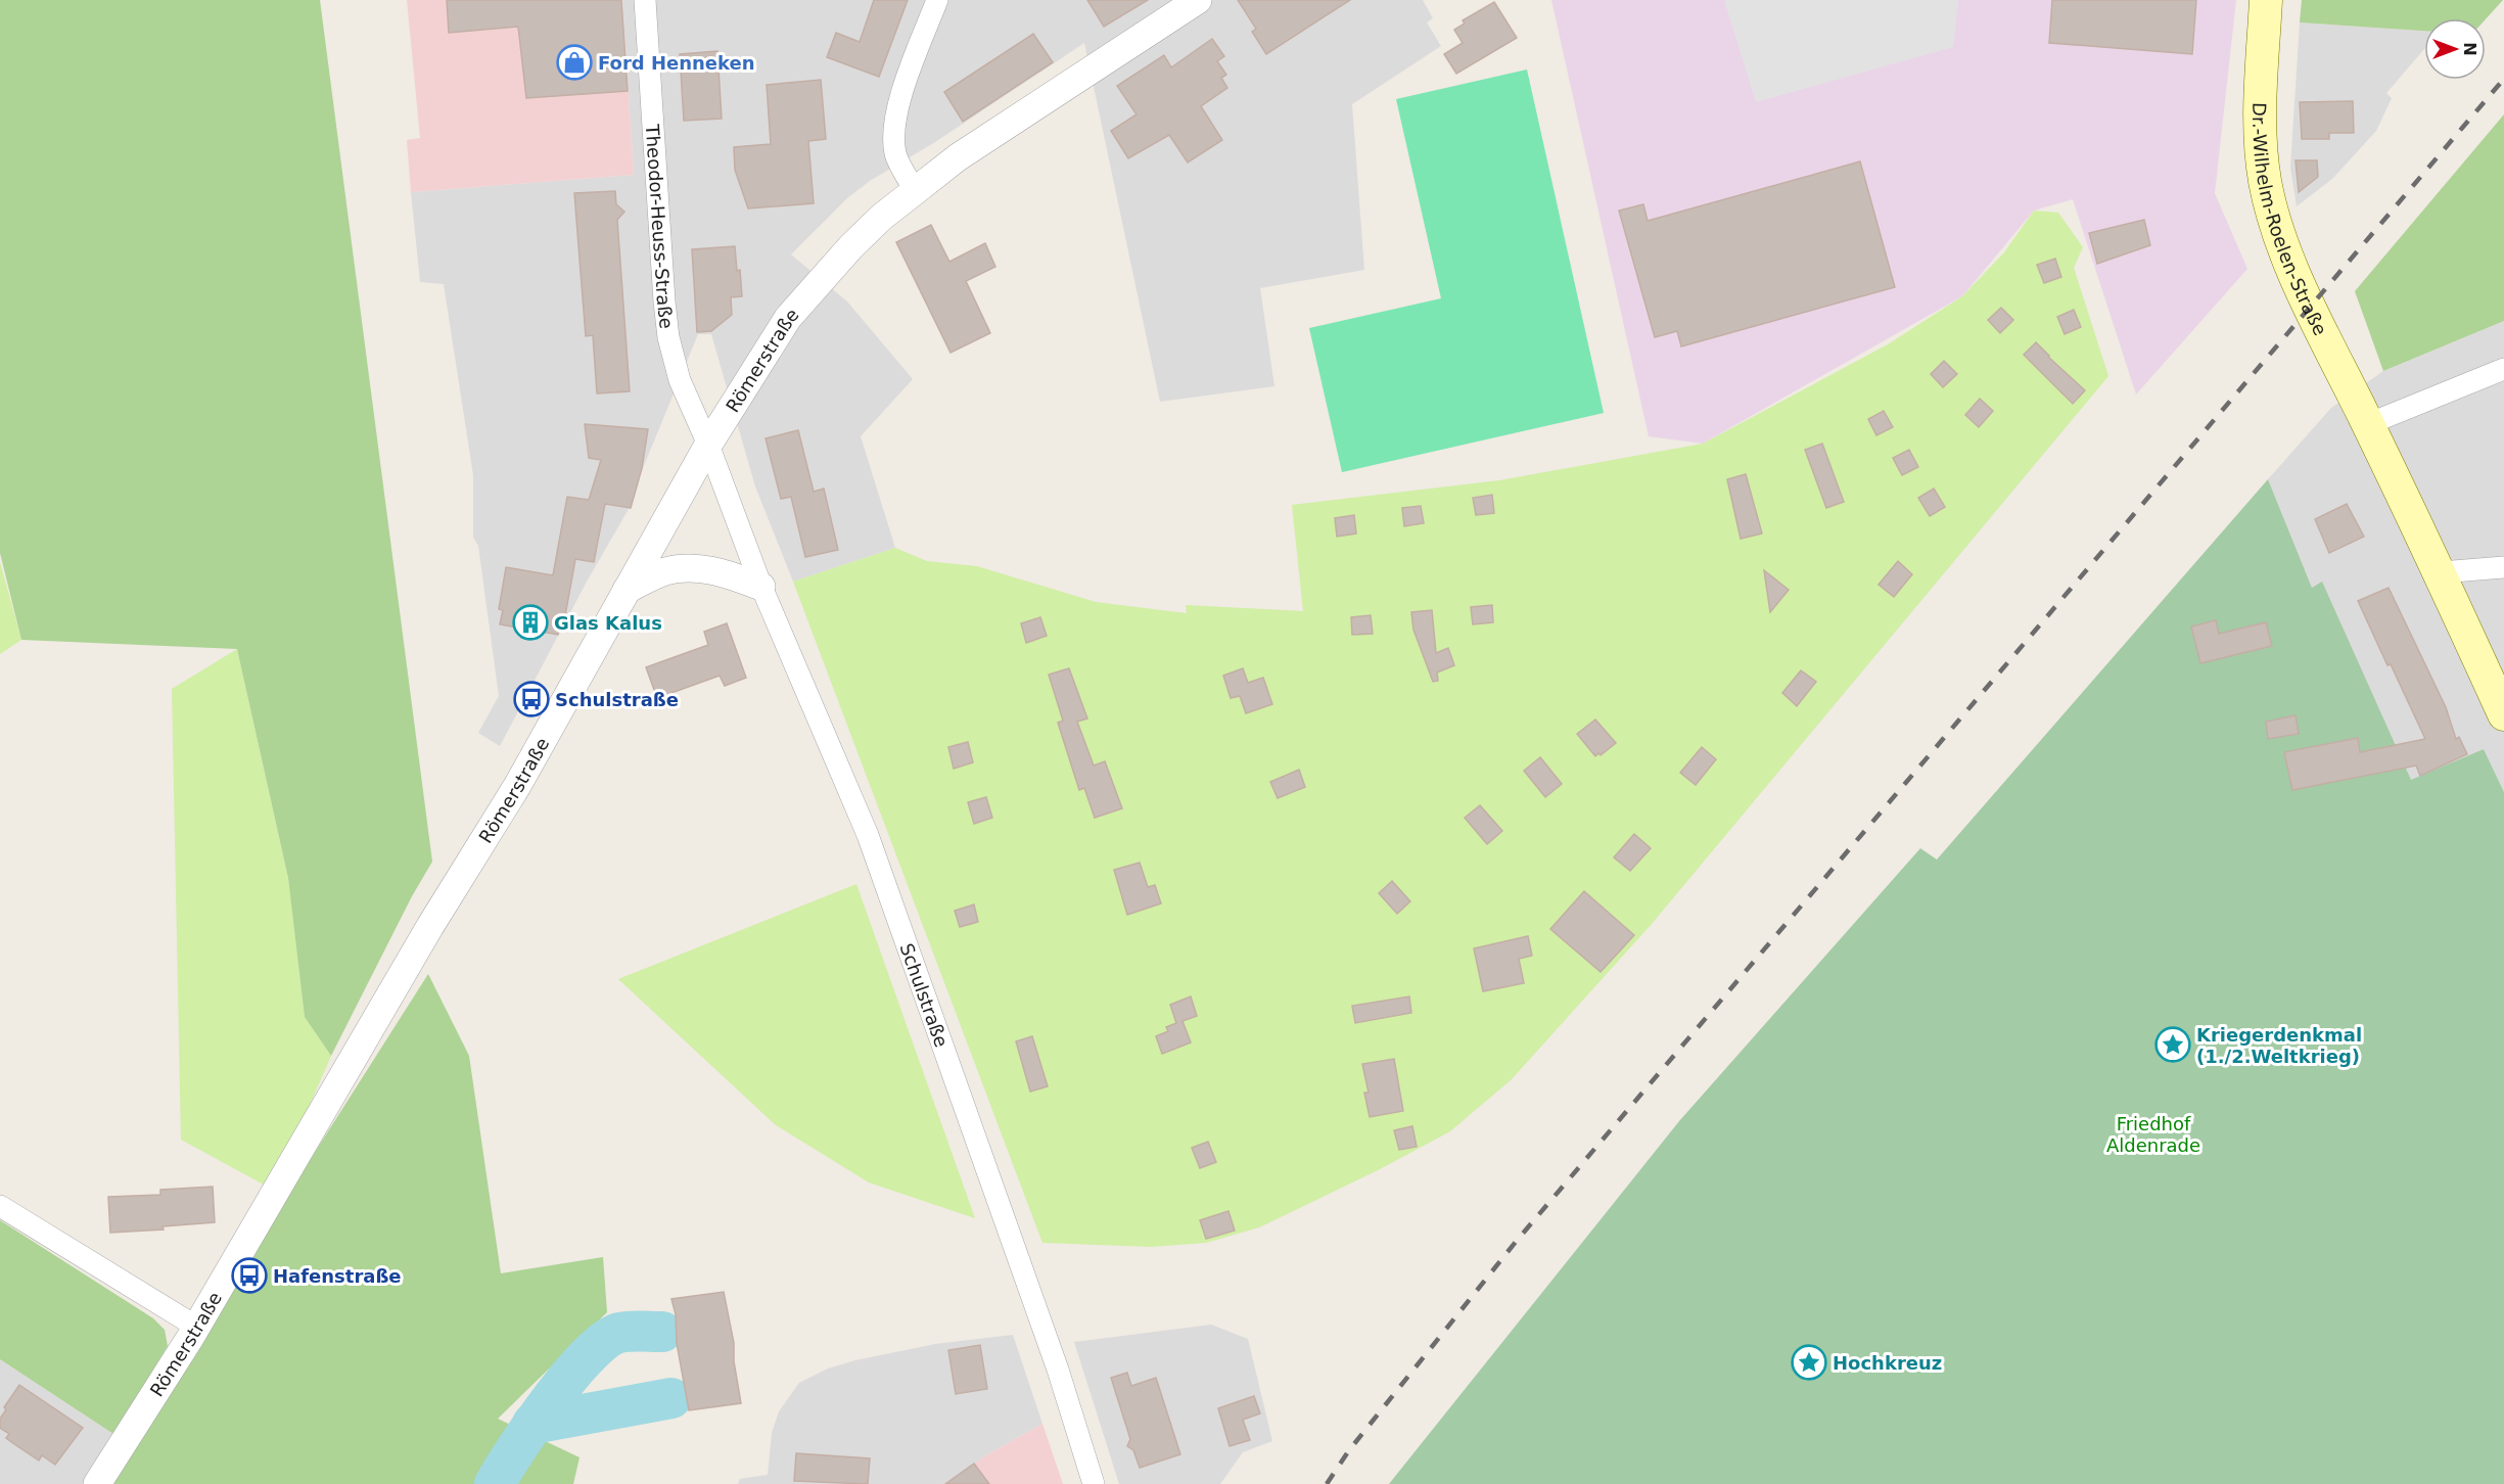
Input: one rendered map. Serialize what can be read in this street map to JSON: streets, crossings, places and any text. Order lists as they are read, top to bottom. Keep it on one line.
{"streets":{"main road":["Dr.-Wilhelm-Roelen-Straße"],"street":["Theodor-Heuss-Straße","Römerstraße","Schulstraße"]},"crossings":[["Theodor-Heuss-Straße","Römerstraße"],["Theodor-Heuss-Straße","Schulstraße"],["Römerstraße","Schulstraße"]],"parks":["Friedhof Aldenrade"],"places":{"shop":["Ford Henneken"],"building":["Glas Kalus"],"bus stop":["Schulstraße","Hafenstraße"],"place":["Kriegerdenkmal (1./2.Weltkrieg)","Hochkreuz"]},"north":"right"}
